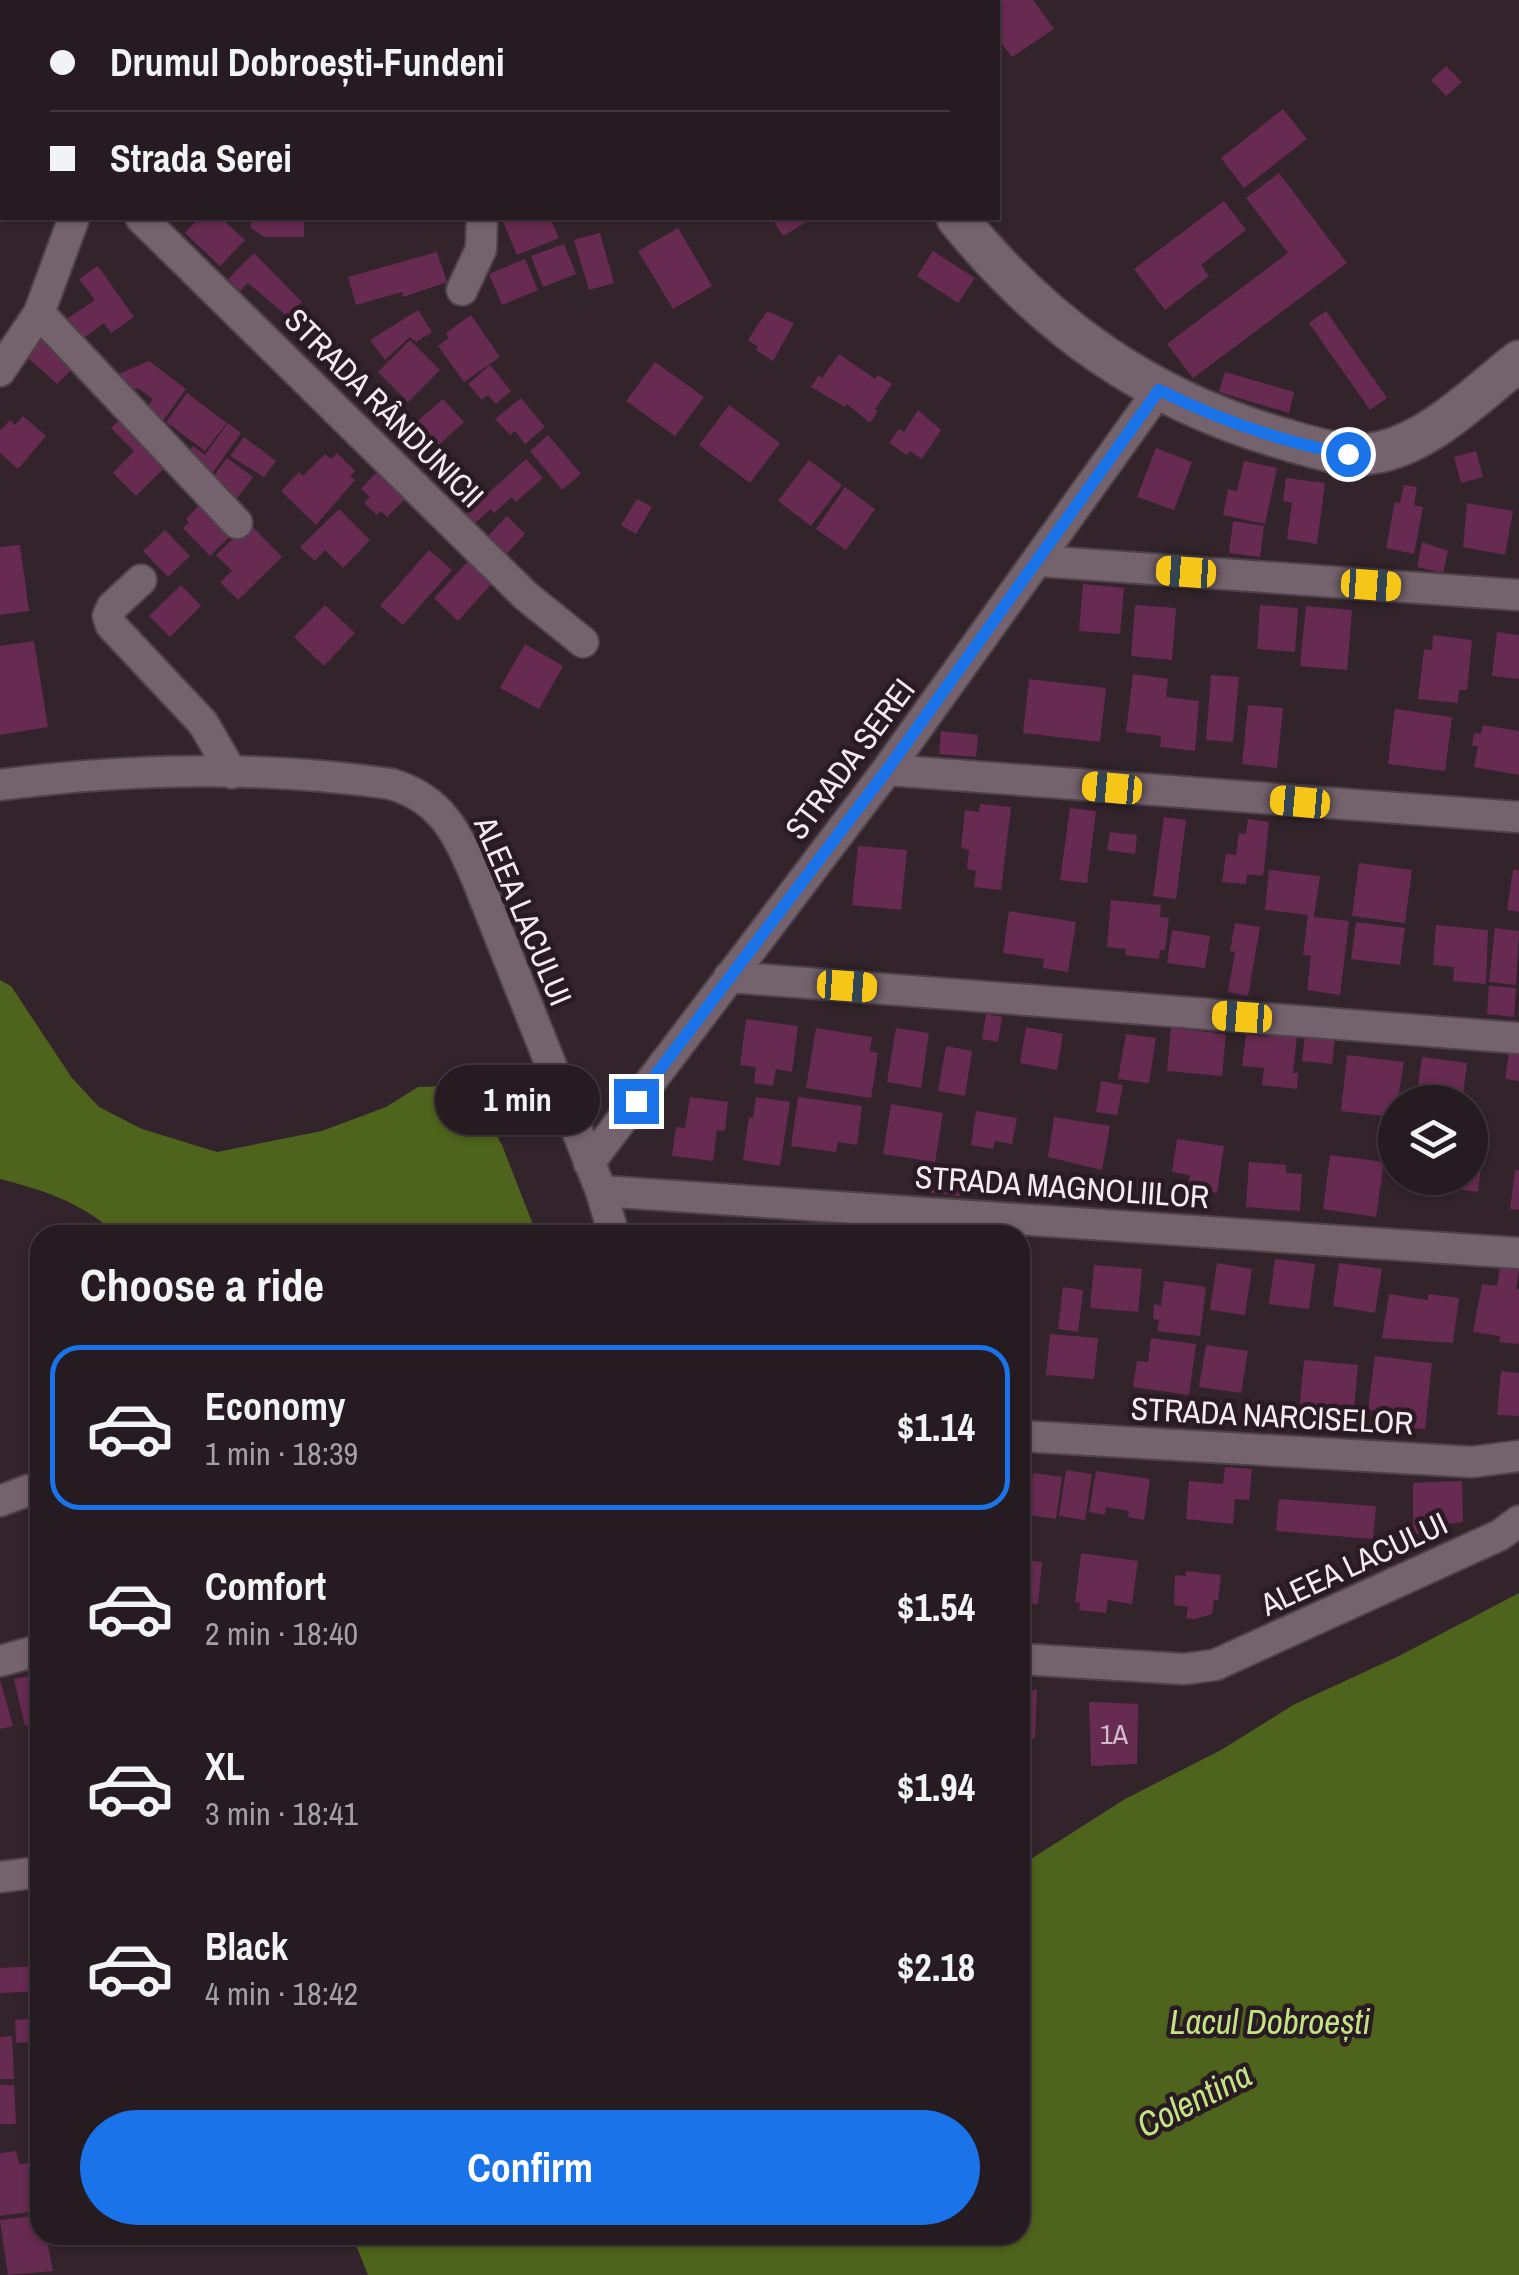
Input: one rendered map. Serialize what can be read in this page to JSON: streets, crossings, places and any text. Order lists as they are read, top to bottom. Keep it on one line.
{"streets":{"street":["STRADA RÂNDUNICII","STRADA SEREI","ALEEA LACULUI","STRADA MAGNOLIILOR","STRADA NARCISELOR"]},"crossings":[["STRADA SEREI","ALEEA LACULUI"],["ALEEA LACULUI","STRADA MAGNOLIILOR"]],"water":["Lacul Dobroești","Colentina"],"house_numbers":["1A"],"page":{"banner":["Drumul Dobroești-Fundeni","Strada Serei"],"bubble":"1 min","heading":"Choose a ride","list":[{"name":"Economy","note":"1 min · 18:39","value":"$1.14"},{"name":"Comfort","note":"2 min · 18:40","value":"$1.54"},{"name":"XL","note":"3 min · 18:41","value":"$1.94"},{"name":"Black","note":"4 min · 18:42","value":"$2.18"}],"buttons":"Confirm"}}
